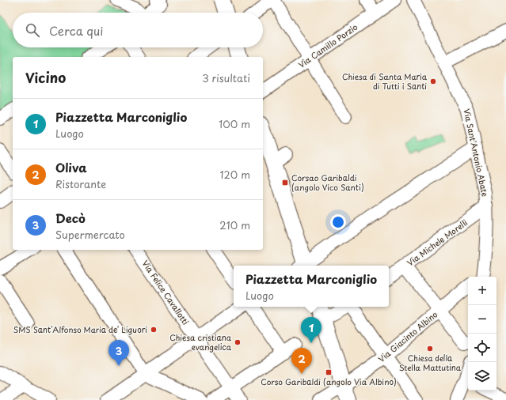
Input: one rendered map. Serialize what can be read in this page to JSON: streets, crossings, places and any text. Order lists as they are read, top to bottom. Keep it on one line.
{"streets":{"street":["Via Camillo Porzio","Via Sant'Antonio Abate","Via Michele Morelli","Via Felice Cavallotti","Via Giacinto Albino"]},"crossings":[["Via Sant'Antonio Abate","Via Michele Morelli"]],"places":{"other":["Chiesa di Santa Maria di Tutti i Santi","SMS Sant'Alfonso Maria de' Liguori","Chiesa cristiana evangelica","Chiesa della Stella Mattutina"],"transit":["Corsao Garibaldi (angolo Vico Santi)","Corso Garibaldi (angolo Via Albino)"]},"page":{"search":"Cerca qui","heading":["Vicino","3 risultati"],"list":[{"mark":"1","name":"Piazzetta Marconiglio","note":"Luogo","value":"100 m"},{"mark":"2","name":"Oliva","note":"Ristorante","value":"120 m"},{"mark":"3","name":"Decò","note":"Supermercato","value":"210 m"}],"popup":["Piazzetta Marconiglio","Luogo"],"map_buttons":["+","−"],"pins":["1","3","2"]}}
